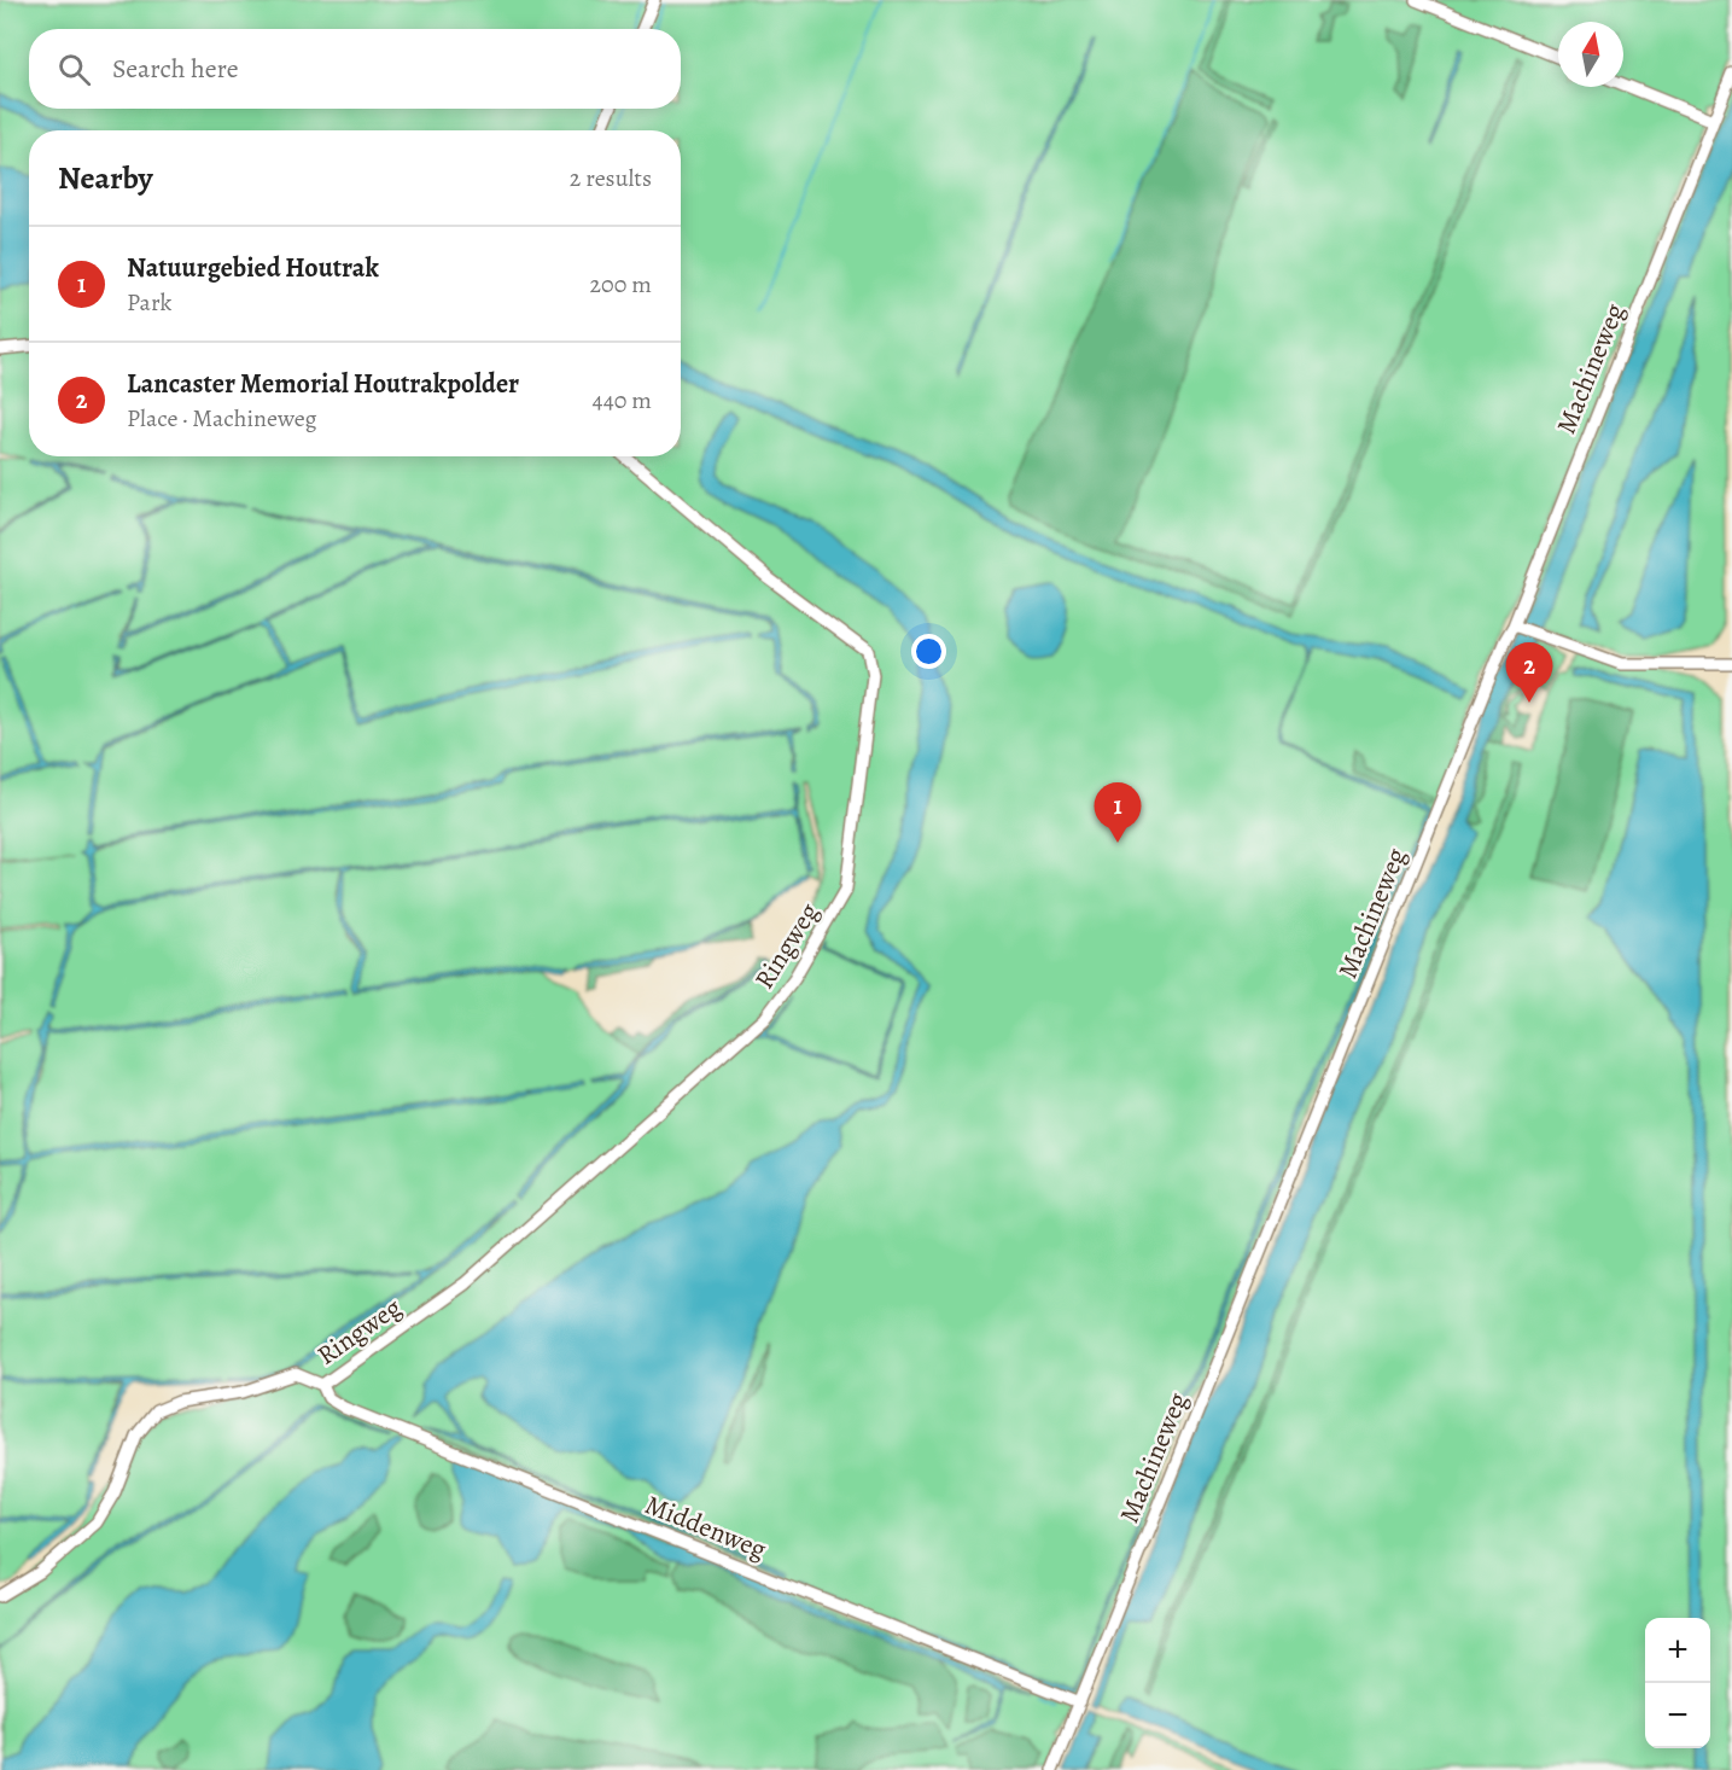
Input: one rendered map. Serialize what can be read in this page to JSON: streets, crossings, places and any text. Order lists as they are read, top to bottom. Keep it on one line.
{"streets":{"street":["Machineweg","Ringweg","Middenweg"]},"crossings":[["Machineweg","Middenweg"],["Ringweg","Middenweg"]],"north":"top","page":{"search":"Search here","heading":["Nearby","2 results"],"list":[{"mark":"1","name":"Natuurgebied Houtrak","note":"Park","value":"200 m"},{"mark":"2","name":"Lancaster Memorial Houtrakpolder","note":"Place · Machineweg","value":"440 m"}],"pins":["2","1"],"map_buttons":["+","−"]}}
